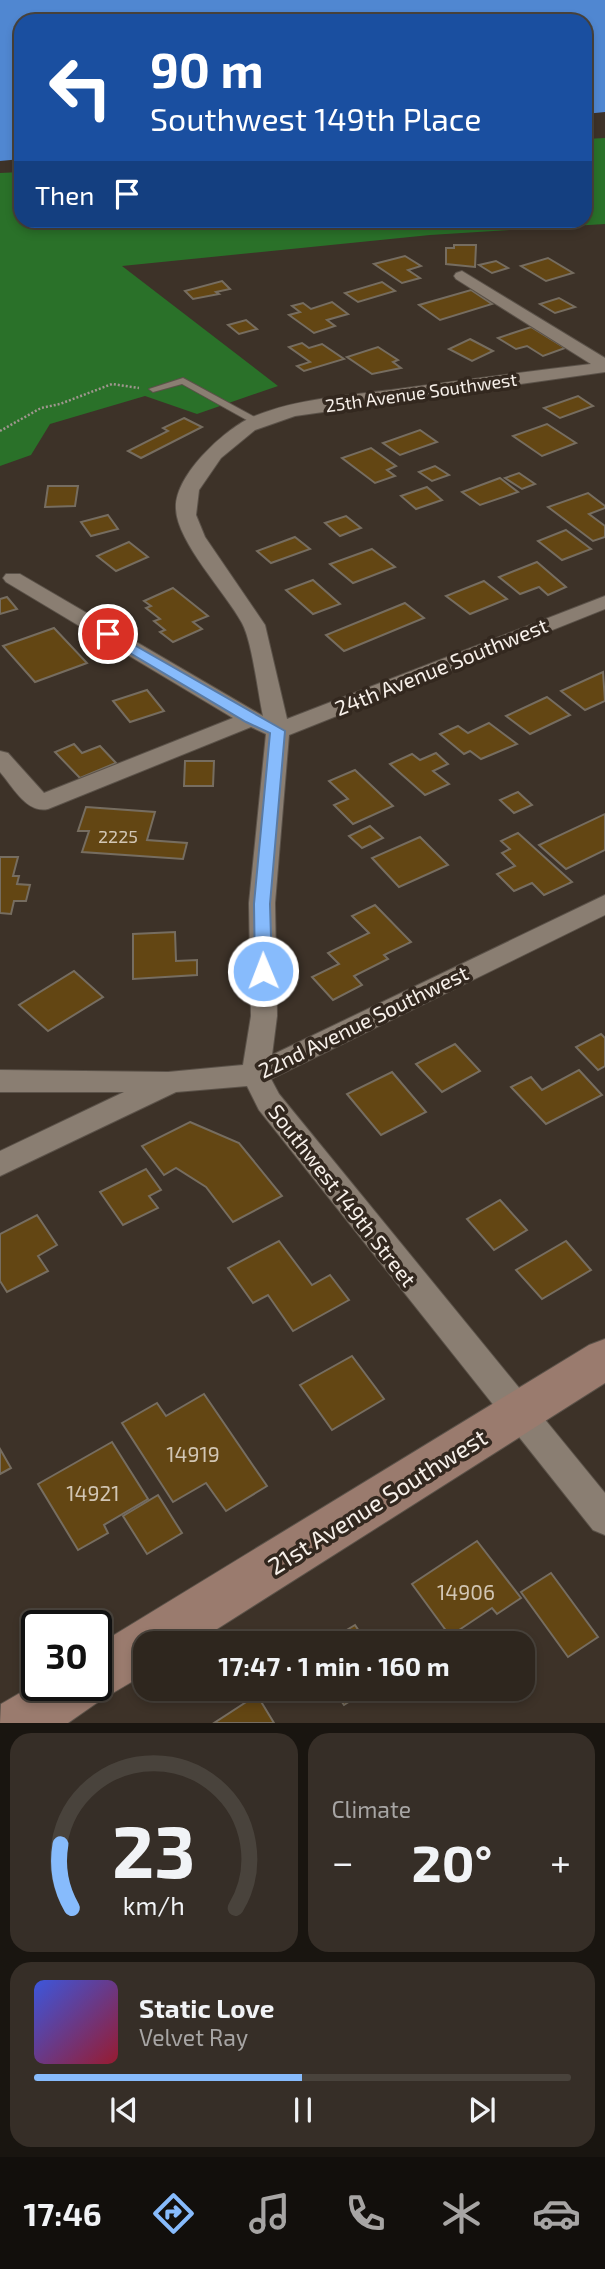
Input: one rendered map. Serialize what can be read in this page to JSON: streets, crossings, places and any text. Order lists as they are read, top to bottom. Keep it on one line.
{"streets":{"street":["25th Avenue Southwest","24th Avenue Southwest","22nd Avenue Southwest","Southwest 149th Street","21st Avenue Southwest"]},"crossings":[["22nd Avenue Southwest","Southwest 149th Street"],["Southwest 149th Street","21st Avenue Southwest"]],"house_numbers":["2225","14919","14921","14906"],"page":{"turn":["90 m","Southwest 149th Place"],"then":"Then","limit":"30","trip":"17:47 · 1 min · 160 m","tile":"Climate","heat":["−","20°","+"],"song":["Static Love","Velvet Ray"],"tabs":"17:46","gauge":["23","km/h"]}}
